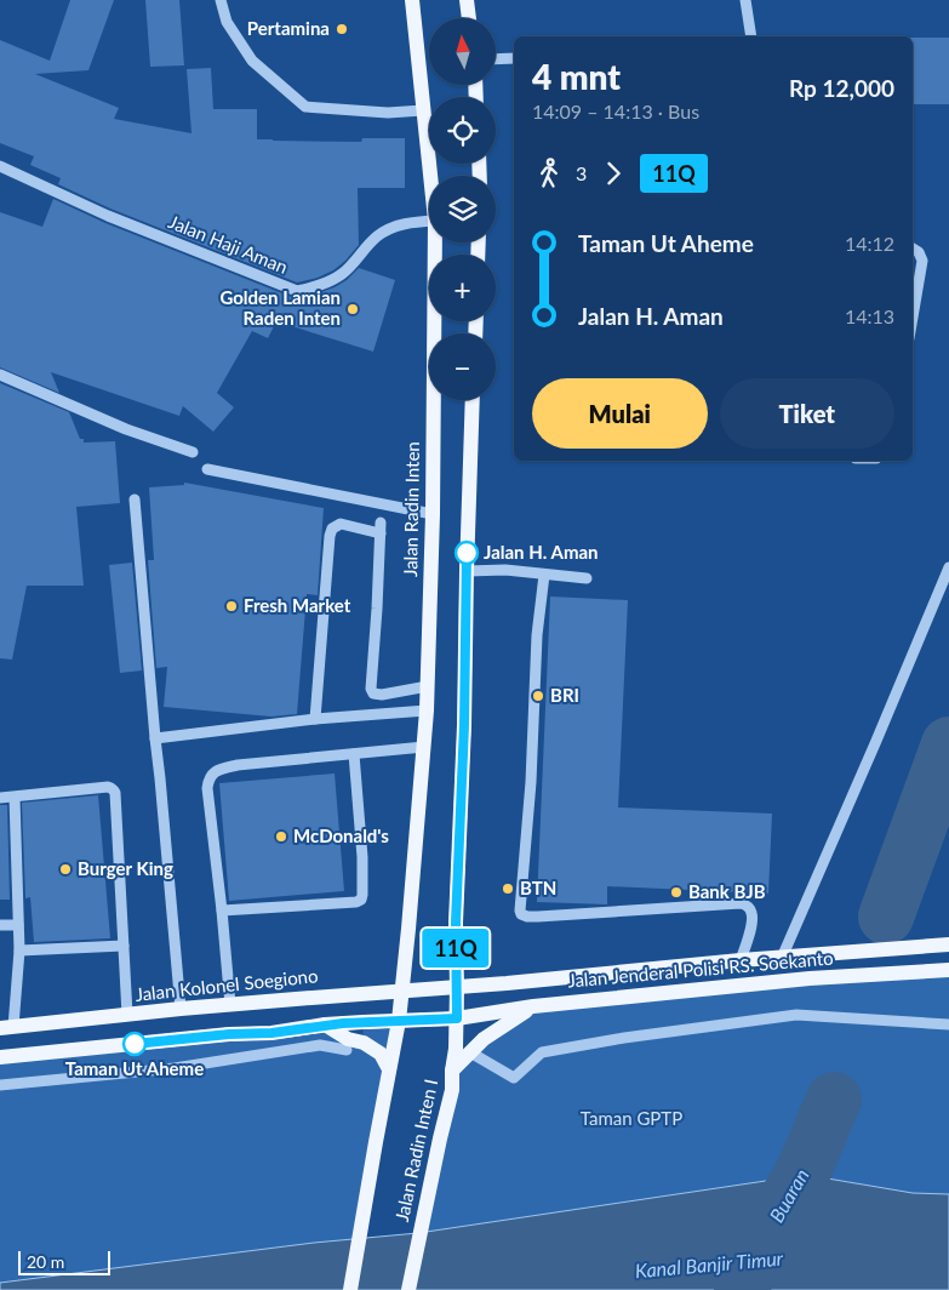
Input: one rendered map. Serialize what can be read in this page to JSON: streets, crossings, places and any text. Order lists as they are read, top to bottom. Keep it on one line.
{"streets":{"main road":["Jalan Radin Inten","Jalan Jenderal Polisi RS. Soekanto","Jalan Kolonel Soegiono","Jalan Radin Inten I"],"street":["Jalan Haji Aman"]},"crossings":[["Jalan Radin Inten","Jalan Kolonel Soegiono"],["Jalan Jenderal Polisi RS. Soekanto","Jalan Kolonel Soegiono"],["Jalan Jenderal Polisi RS. Soekanto","Jalan Radin Inten I"]],"water":["Buaran","Kanal Banjir Timur"],"parks":["Taman GPTP"],"places":["Pertamina","Golden Lamian Raden Inten","Jalan H. Aman","Fresh Market","BRI","McDonald's","Burger King","BTN","Bank BJB","Taman Ut Aheme"],"lines":["bus line 11Q"],"scale_bar":"20 m","north":"top","page":{"on_map":"11Q","map_buttons":["+","−"],"heading":["4 mnt","14:09 – 14:13 · Bus","Rp 12,000"],"legs":["3","11Q"],"list":[{"name":"Taman Ut Aheme","value":"14:12"},{"name":"Jalan H. Aman","value":"14:13"}],"buttons":["Mulai","Tiket"],"scale":"20 m"}}
